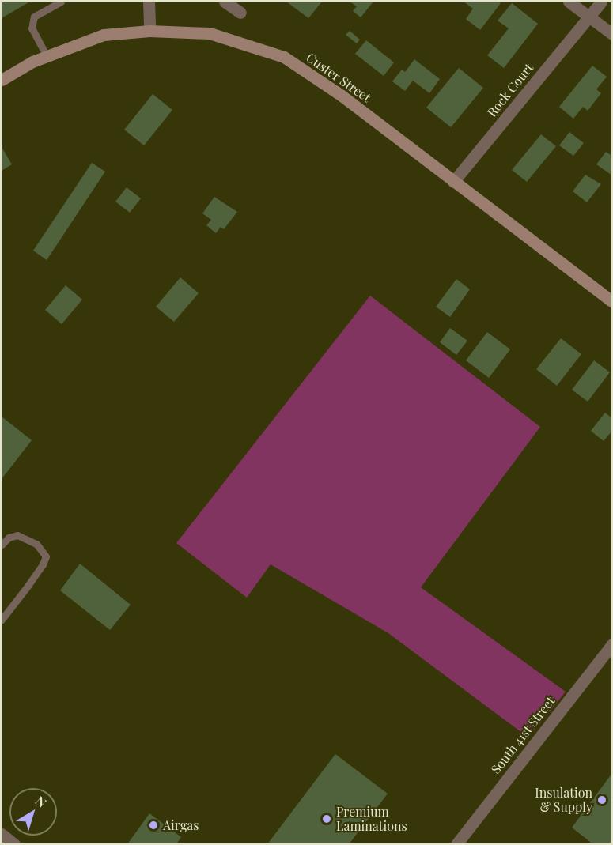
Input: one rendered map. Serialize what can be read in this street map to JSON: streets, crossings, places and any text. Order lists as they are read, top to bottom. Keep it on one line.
{"streets":{"street":["Custer Street","Rock Court","South 41st Street"]},"crossings":[["Custer Street","Rock Court"]],"places":["Insulation & Supply","Premium Laminations","Airgas"],"north":"top right"}
